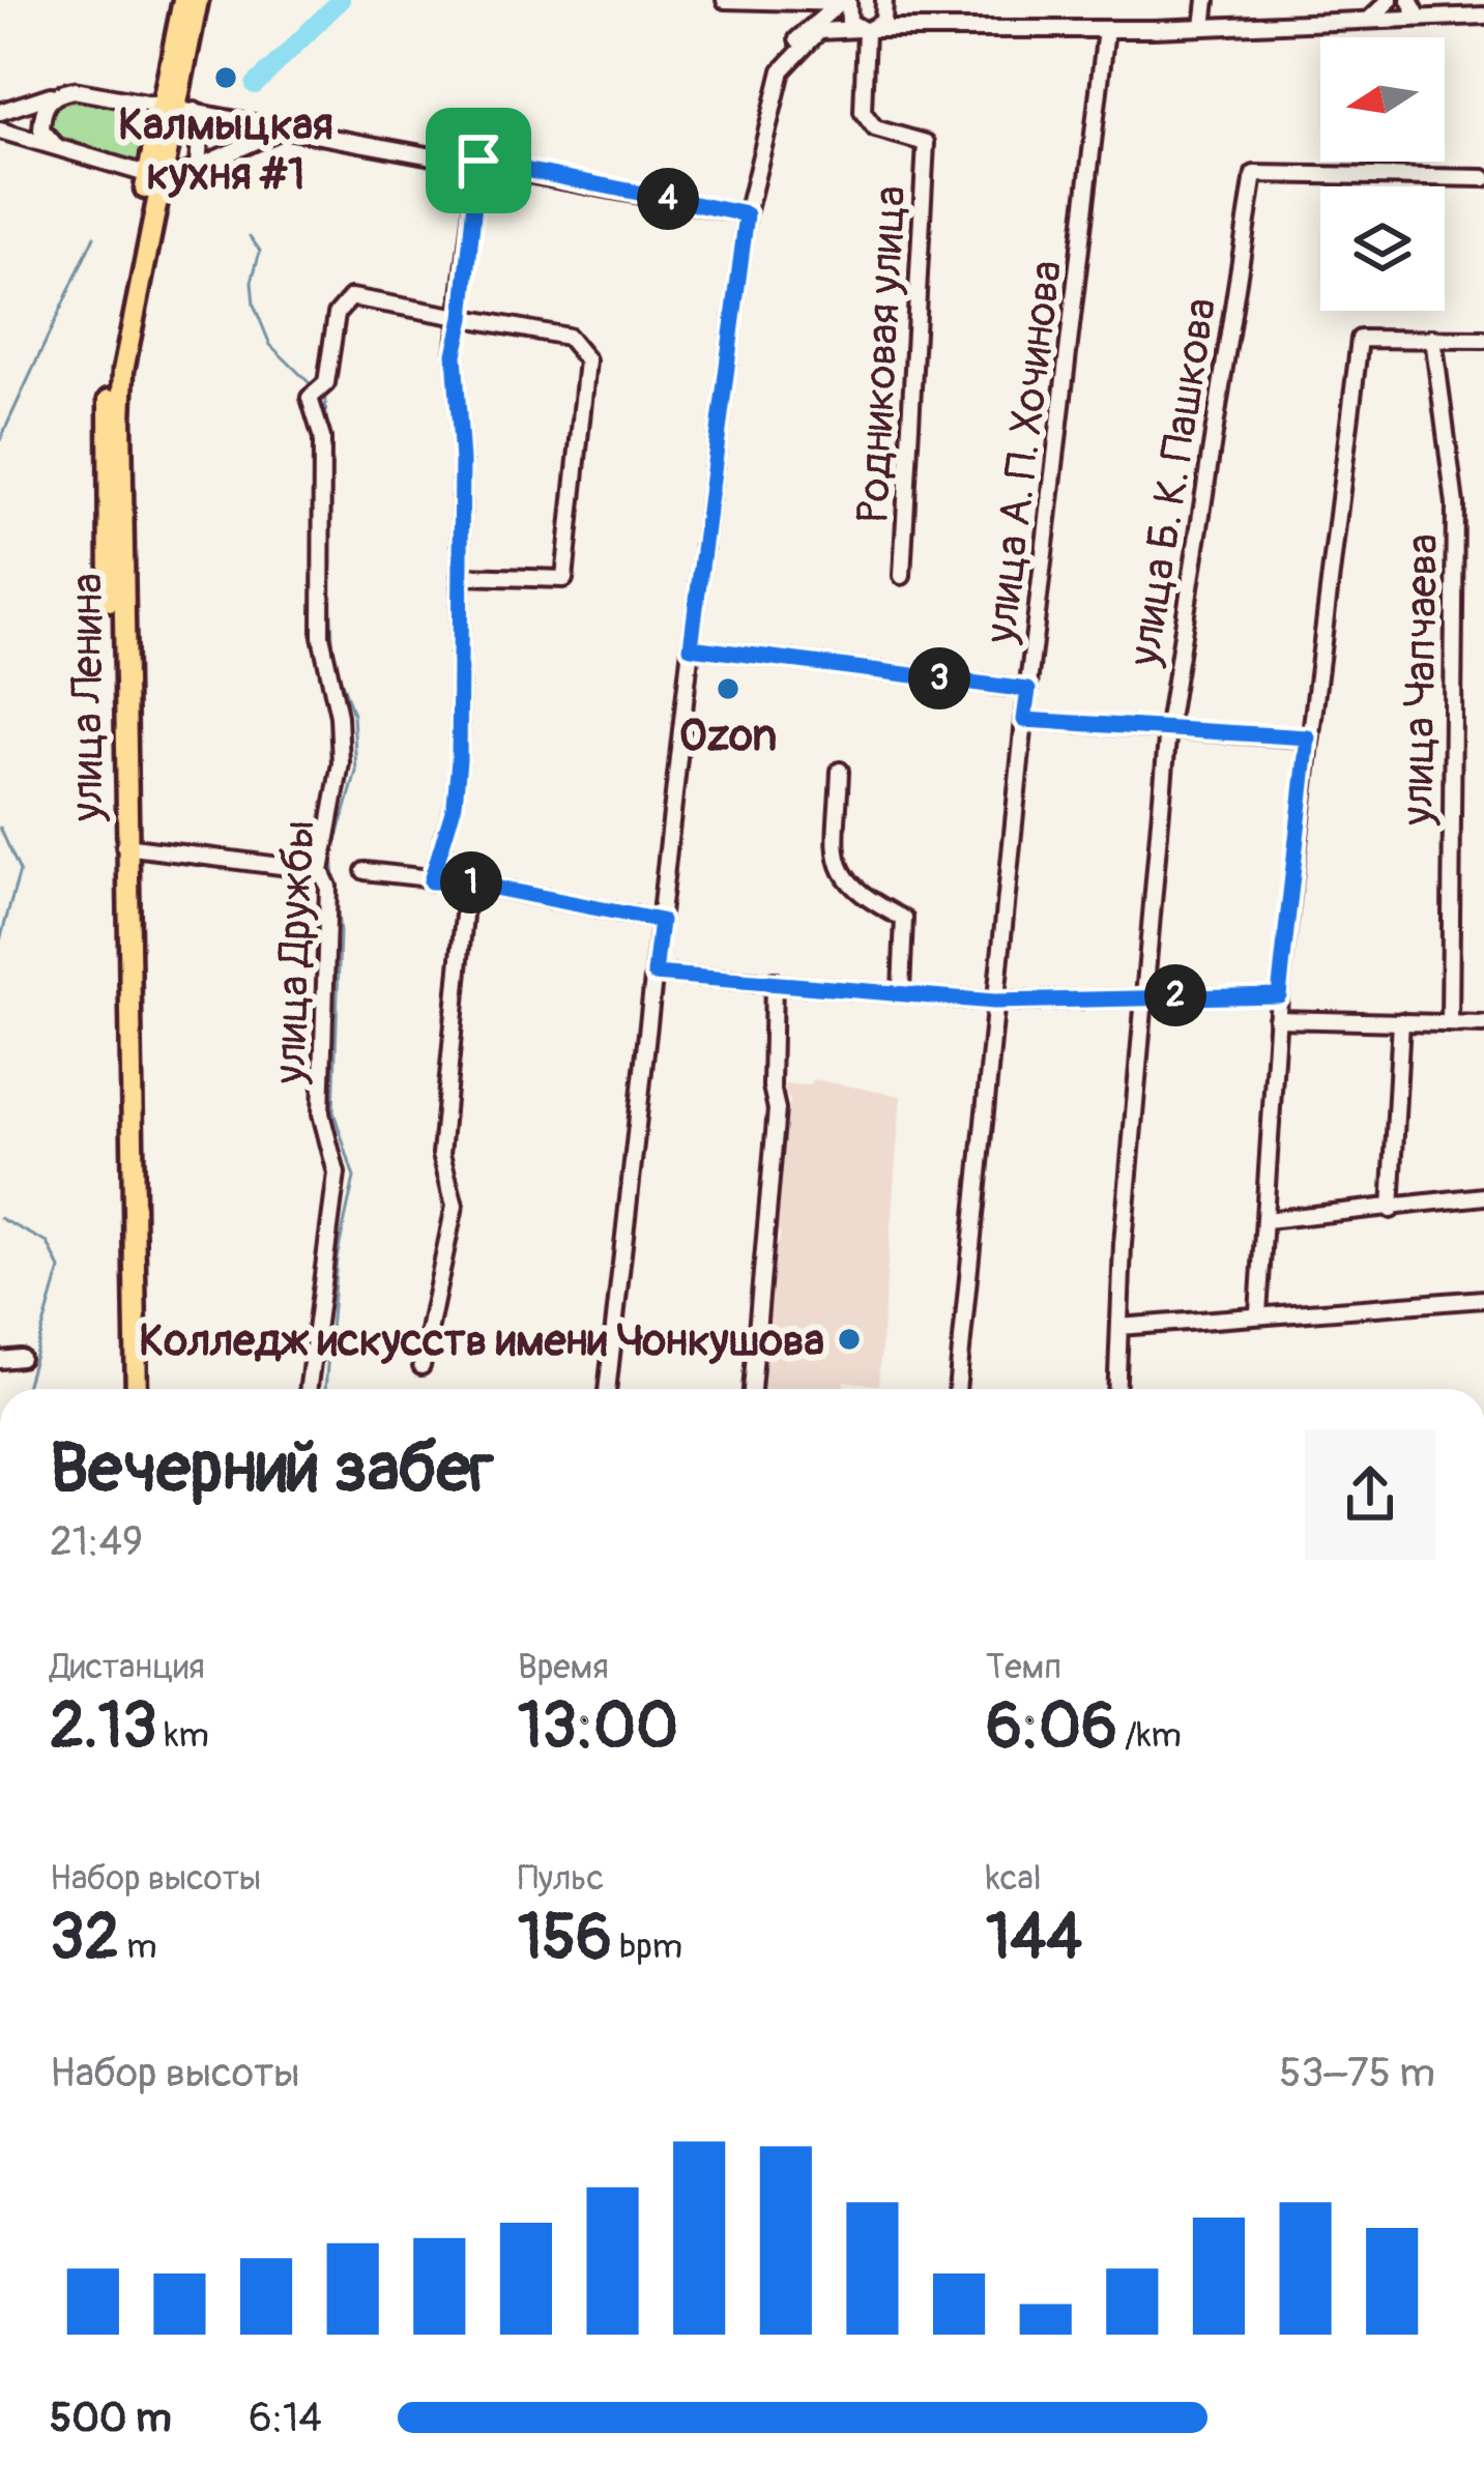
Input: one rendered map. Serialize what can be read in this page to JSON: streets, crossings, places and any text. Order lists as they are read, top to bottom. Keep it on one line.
{"streets":{"main road":["улица Ленина"],"street":["Родниковая улица","улица А. П. Хочинова","улица Б. К. Пашкова","улица Чапчаева","улица Дружбы"]},"places":["Калмыцкая кухня #1","Ozon","Колледж искусств имени Чонкушова"],"north":"left","page":{"pins":["4","3","1","2"],"heading":["Вечерний забег","21:49"],"stats":[["Дистанция","2.13 km"],["Время","13:00"],["Темп","6:06 /km"],["Набор высоты","32 m"],["Пульс","156 bpm"],["kcal","144"]],"chart":["Набор высоты","53–75 m"],"list":[{"name":"500 m","note":"6:14"}]}}
